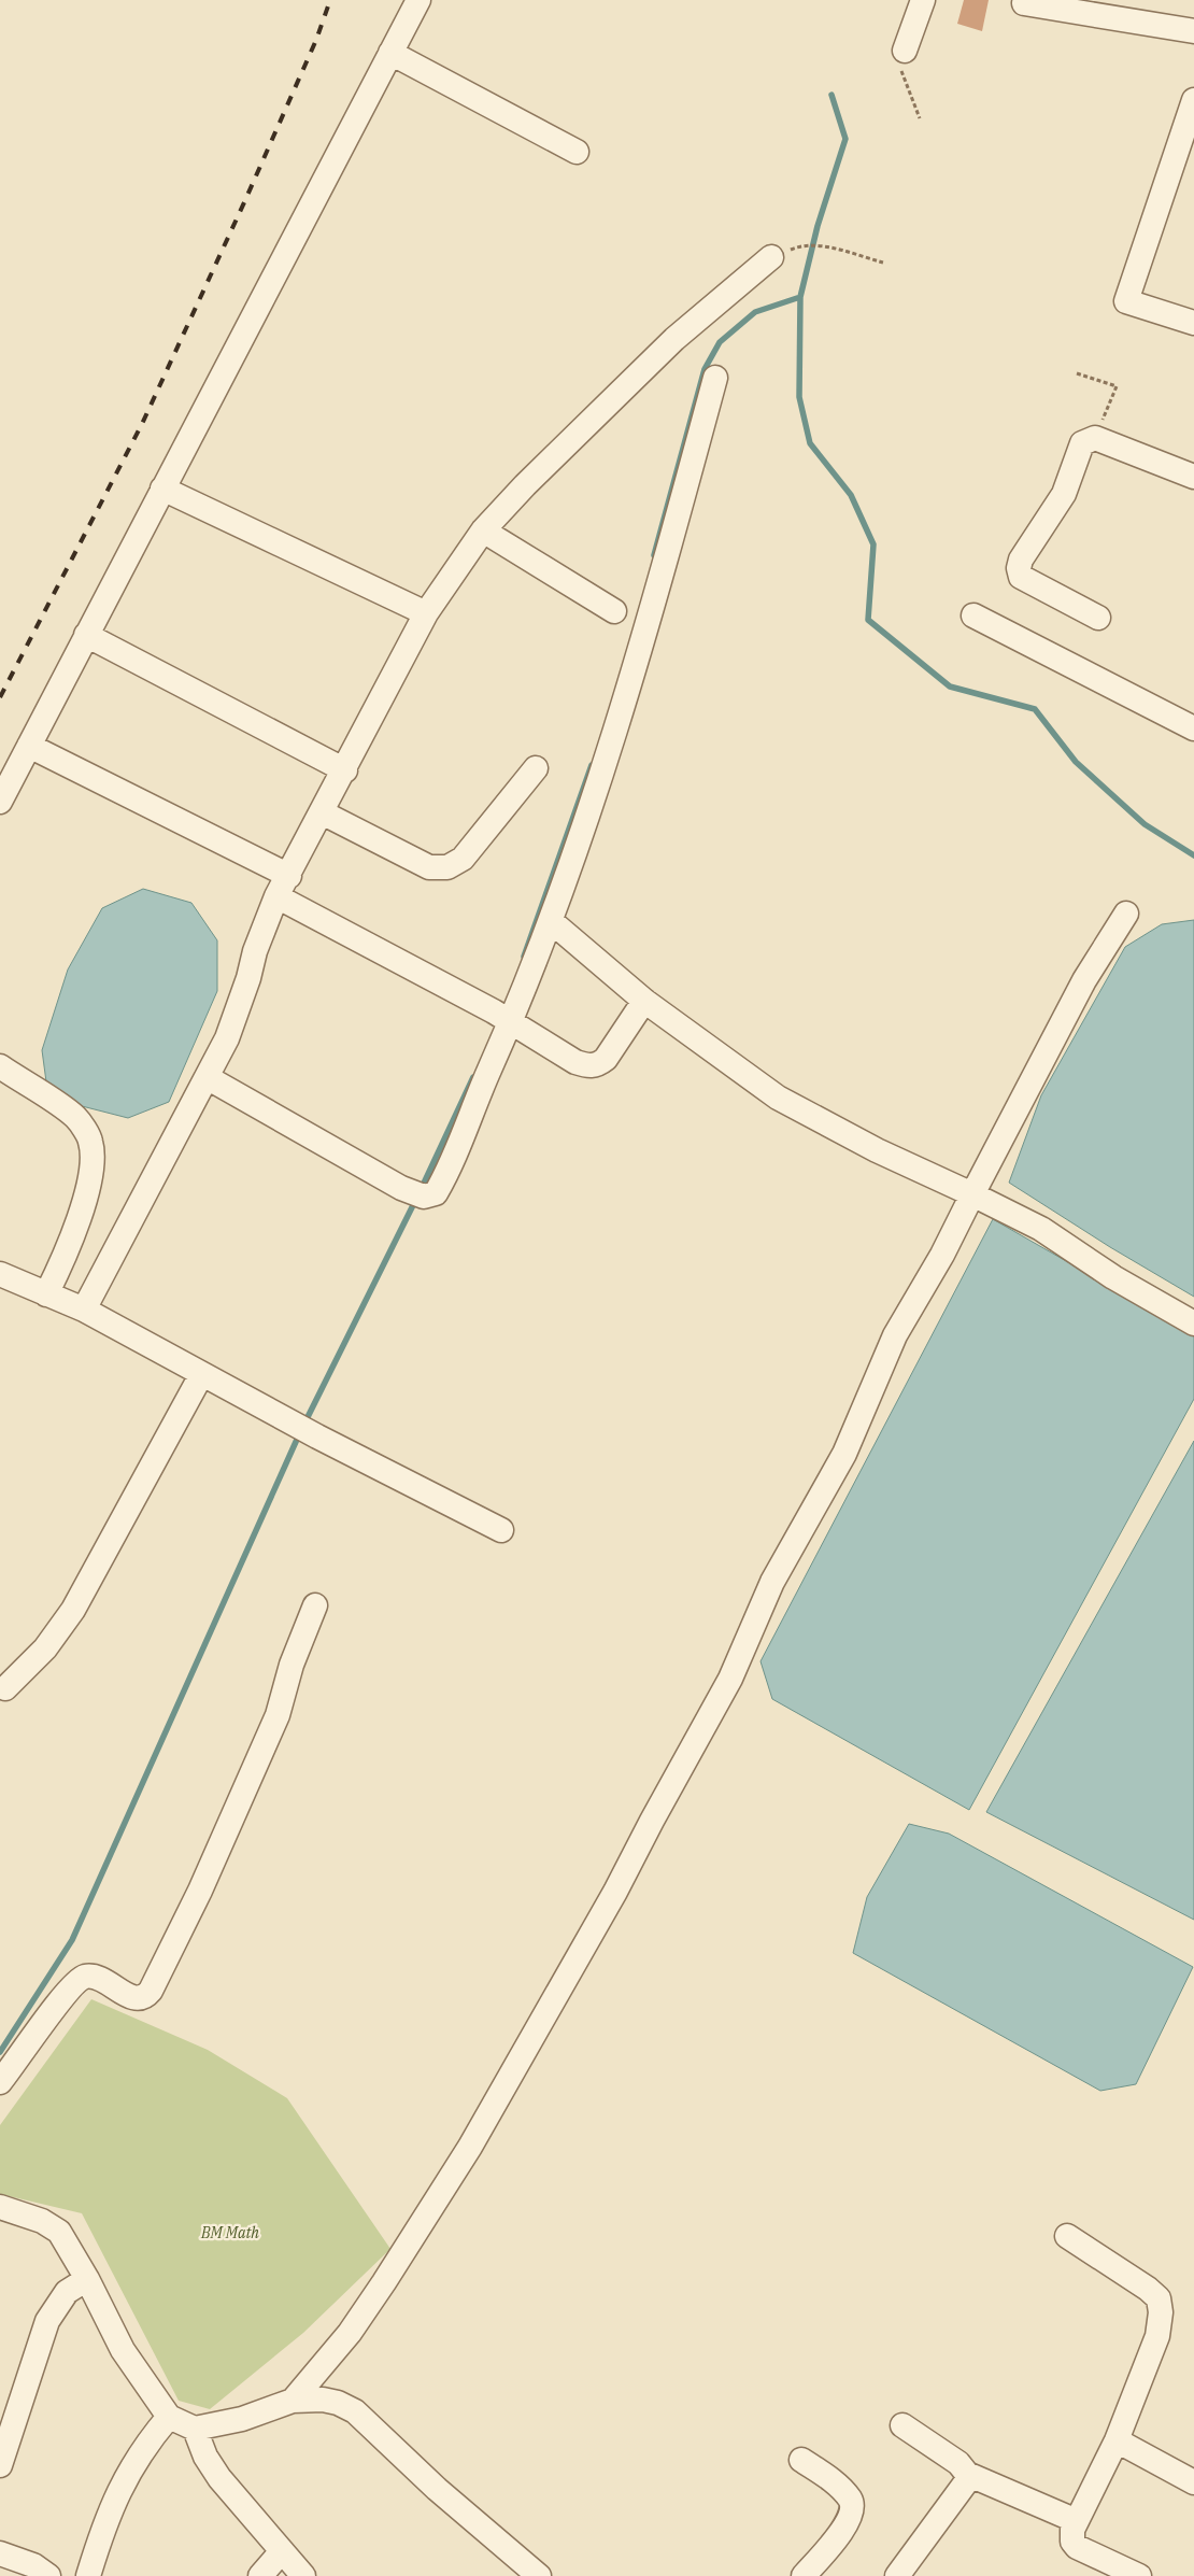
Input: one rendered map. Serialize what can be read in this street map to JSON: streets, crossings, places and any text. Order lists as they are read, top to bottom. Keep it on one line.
{"parks":["BM Math"]}
